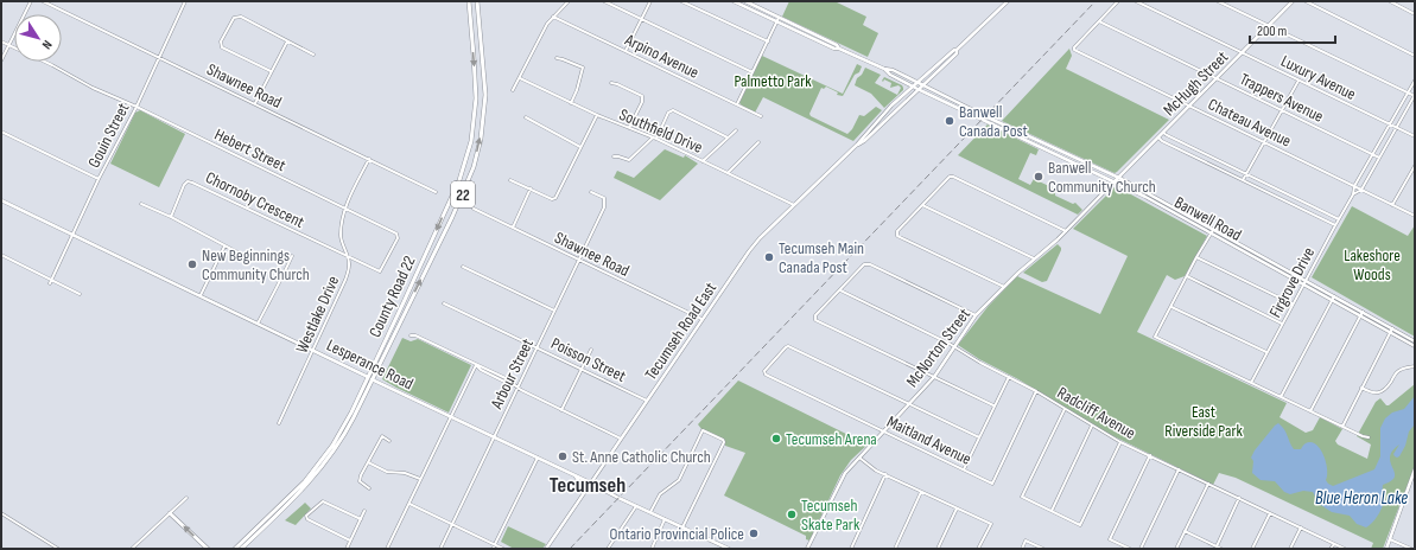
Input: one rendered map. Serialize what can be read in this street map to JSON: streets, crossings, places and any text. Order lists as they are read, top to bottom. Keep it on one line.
{"streets":{"main road":["McHugh Street","22","Banwell Road","County Road 22","Tecumseh Road East","McNorton Street","Lesperance Road"],"street":["Arpino Avenue","Luxury Avenue","Shawnee Road","Trappers Avenue","Chateau Avenue","Southfield Drive","Gouin Street","Hebert Street","Chornoby Crescent","Firgrove Drive","Westlake Drive","Poisson Street","Arbour Street","Radcliff Avenue","Maitland Avenue"]},"crossings":[["Luxury Avenue","McHugh Street"],["Luxury Avenue","Firgrove Drive"],["McHugh Street","Trappers Avenue"],["McHugh Street","Chateau Avenue"],["McHugh Street","Banwell Road"],["McHugh Street","McNorton Street"],["Shawnee Road","Gouin Street"],["Shawnee Road","Westlake Drive"],["Shawnee Road","Tecumseh Road East"],["Shawnee Road","Arbour Street"],["Trappers Avenue","Chateau Avenue"],["Trappers Avenue","Firgrove Drive"],["Chateau Avenue","Firgrove Drive"],["Southfield Drive","Tecumseh Road East"],["Gouin Street","Hebert Street"],["Gouin Street","Lesperance Road"],["Hebert Street","Chornoby Crescent"],["Hebert Street","Westlake Drive"],["Chornoby Crescent","Westlake Drive"],["Banwell Road","Firgrove Drive"],["Banwell Road","Tecumseh Road East"],["Banwell Road","McNorton Street"],["County Road 22","Lesperance Road"],["Westlake Drive","Lesperance Road"],["Tecumseh Road East","Poisson Street"],["Tecumseh Road East","Lesperance Road"],["McNorton Street","Radcliff Avenue"],["McNorton Street","Maitland Avenue"],["Poisson Street","Arbour Street"],["Lesperance Road","Arbour Street"],["Radcliff Avenue","Maitland Avenue"]],"districts":["Tecumseh"],"water":["Blue Heron Lake"],"parks":["Palmetto Park","Lakeshore Woods","East Riverside Park"],"places":["Banwell Canada Post","Banwell Community Church","Tecumseh Main Canada Post","New Beginnings Community Church","Tecumseh Arena","St. Anne Catholic Church","Tecumseh Skate Park","Ontario Provincial Police"],"scale_bar":"200 m","north":"bottom right"}
